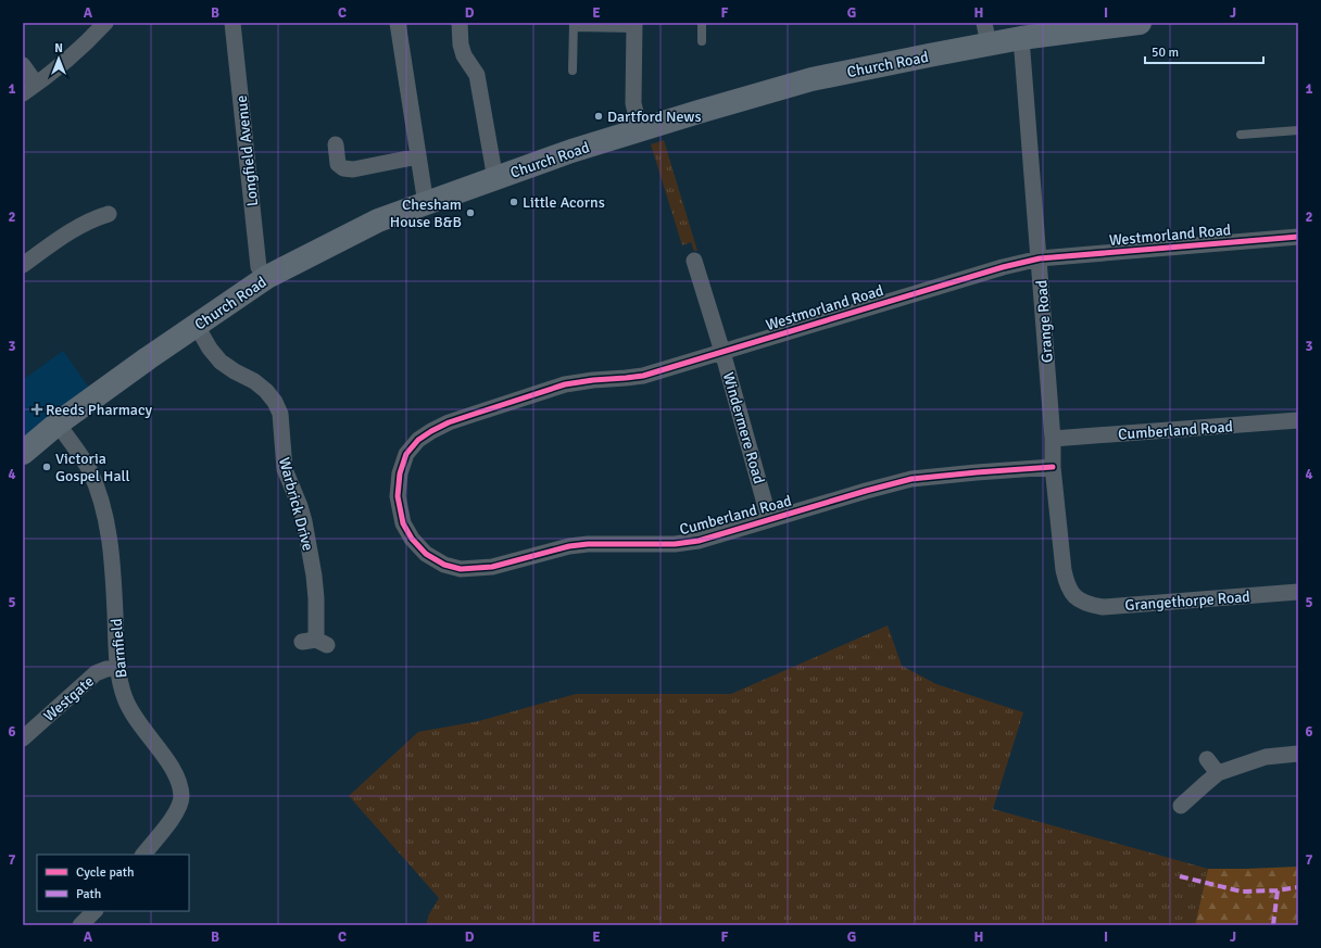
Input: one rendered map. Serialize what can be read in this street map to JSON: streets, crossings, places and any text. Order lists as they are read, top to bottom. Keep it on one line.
{"streets":{"main road":["Church Road"],"street":["Longfield Avenue","Westmorland Road","Grange Road","Windermere Road","Cumberland Road","Warbrick Drive","Grangethorpe Road","Barnfield","Westgate"]},"crossings":[["Church Road","Longfield Avenue"],["Church Road","Grange Road"],["Church Road","Warbrick Drive"],["Church Road","Barnfield"],["Westmorland Road","Grange Road"],["Westmorland Road","Windermere Road"],["Westmorland Road","Cumberland Road"],["Grange Road","Cumberland Road"],["Grange Road","Grangethorpe Road"],["Windermere Road","Cumberland Road"],["Barnfield","Westgate"]],"places":{"other":["Dartford News","Little Acorns","Chesham House B&B","Victoria Gospel Hall"],"health":["Reeds Pharmacy"]},"legend":["Cycle path","Path"],"scale_bar":"50 m","north":"top","grid":{"columns":["A","B","C","D","E","F","G","H","I","J"],"rows":["1","2","3","4","5","6","7"]}}
